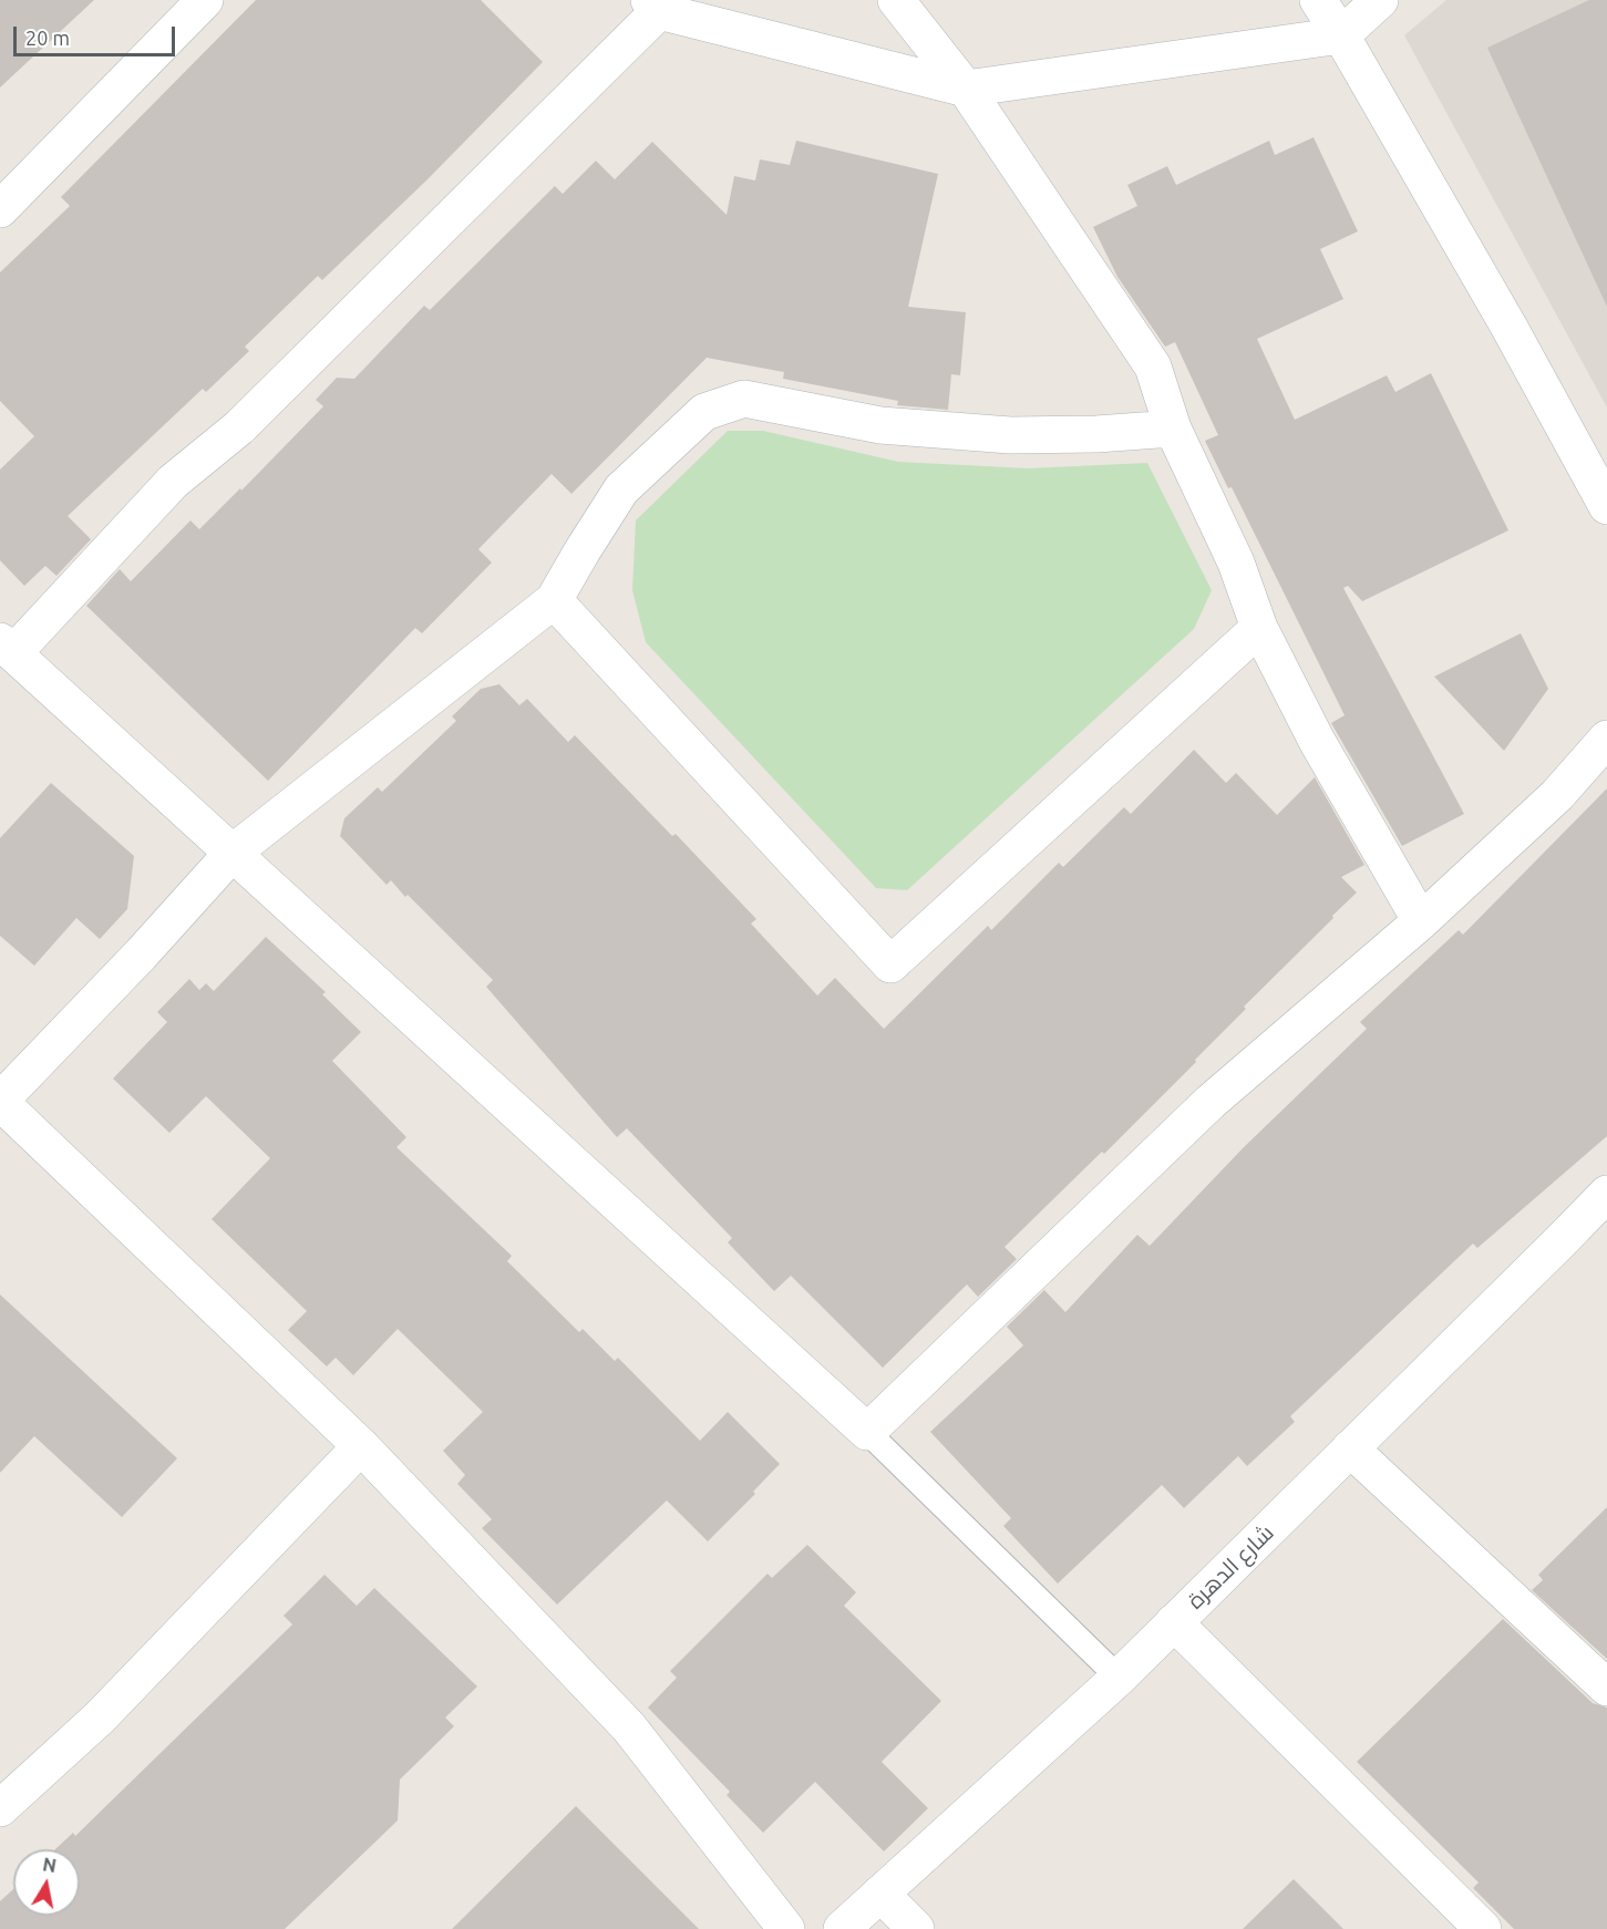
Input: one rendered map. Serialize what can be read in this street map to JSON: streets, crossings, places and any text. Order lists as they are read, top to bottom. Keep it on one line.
{"streets":{"street":["شارع الدهرة"]},"scale_bar":"20 m","north":"top"}
